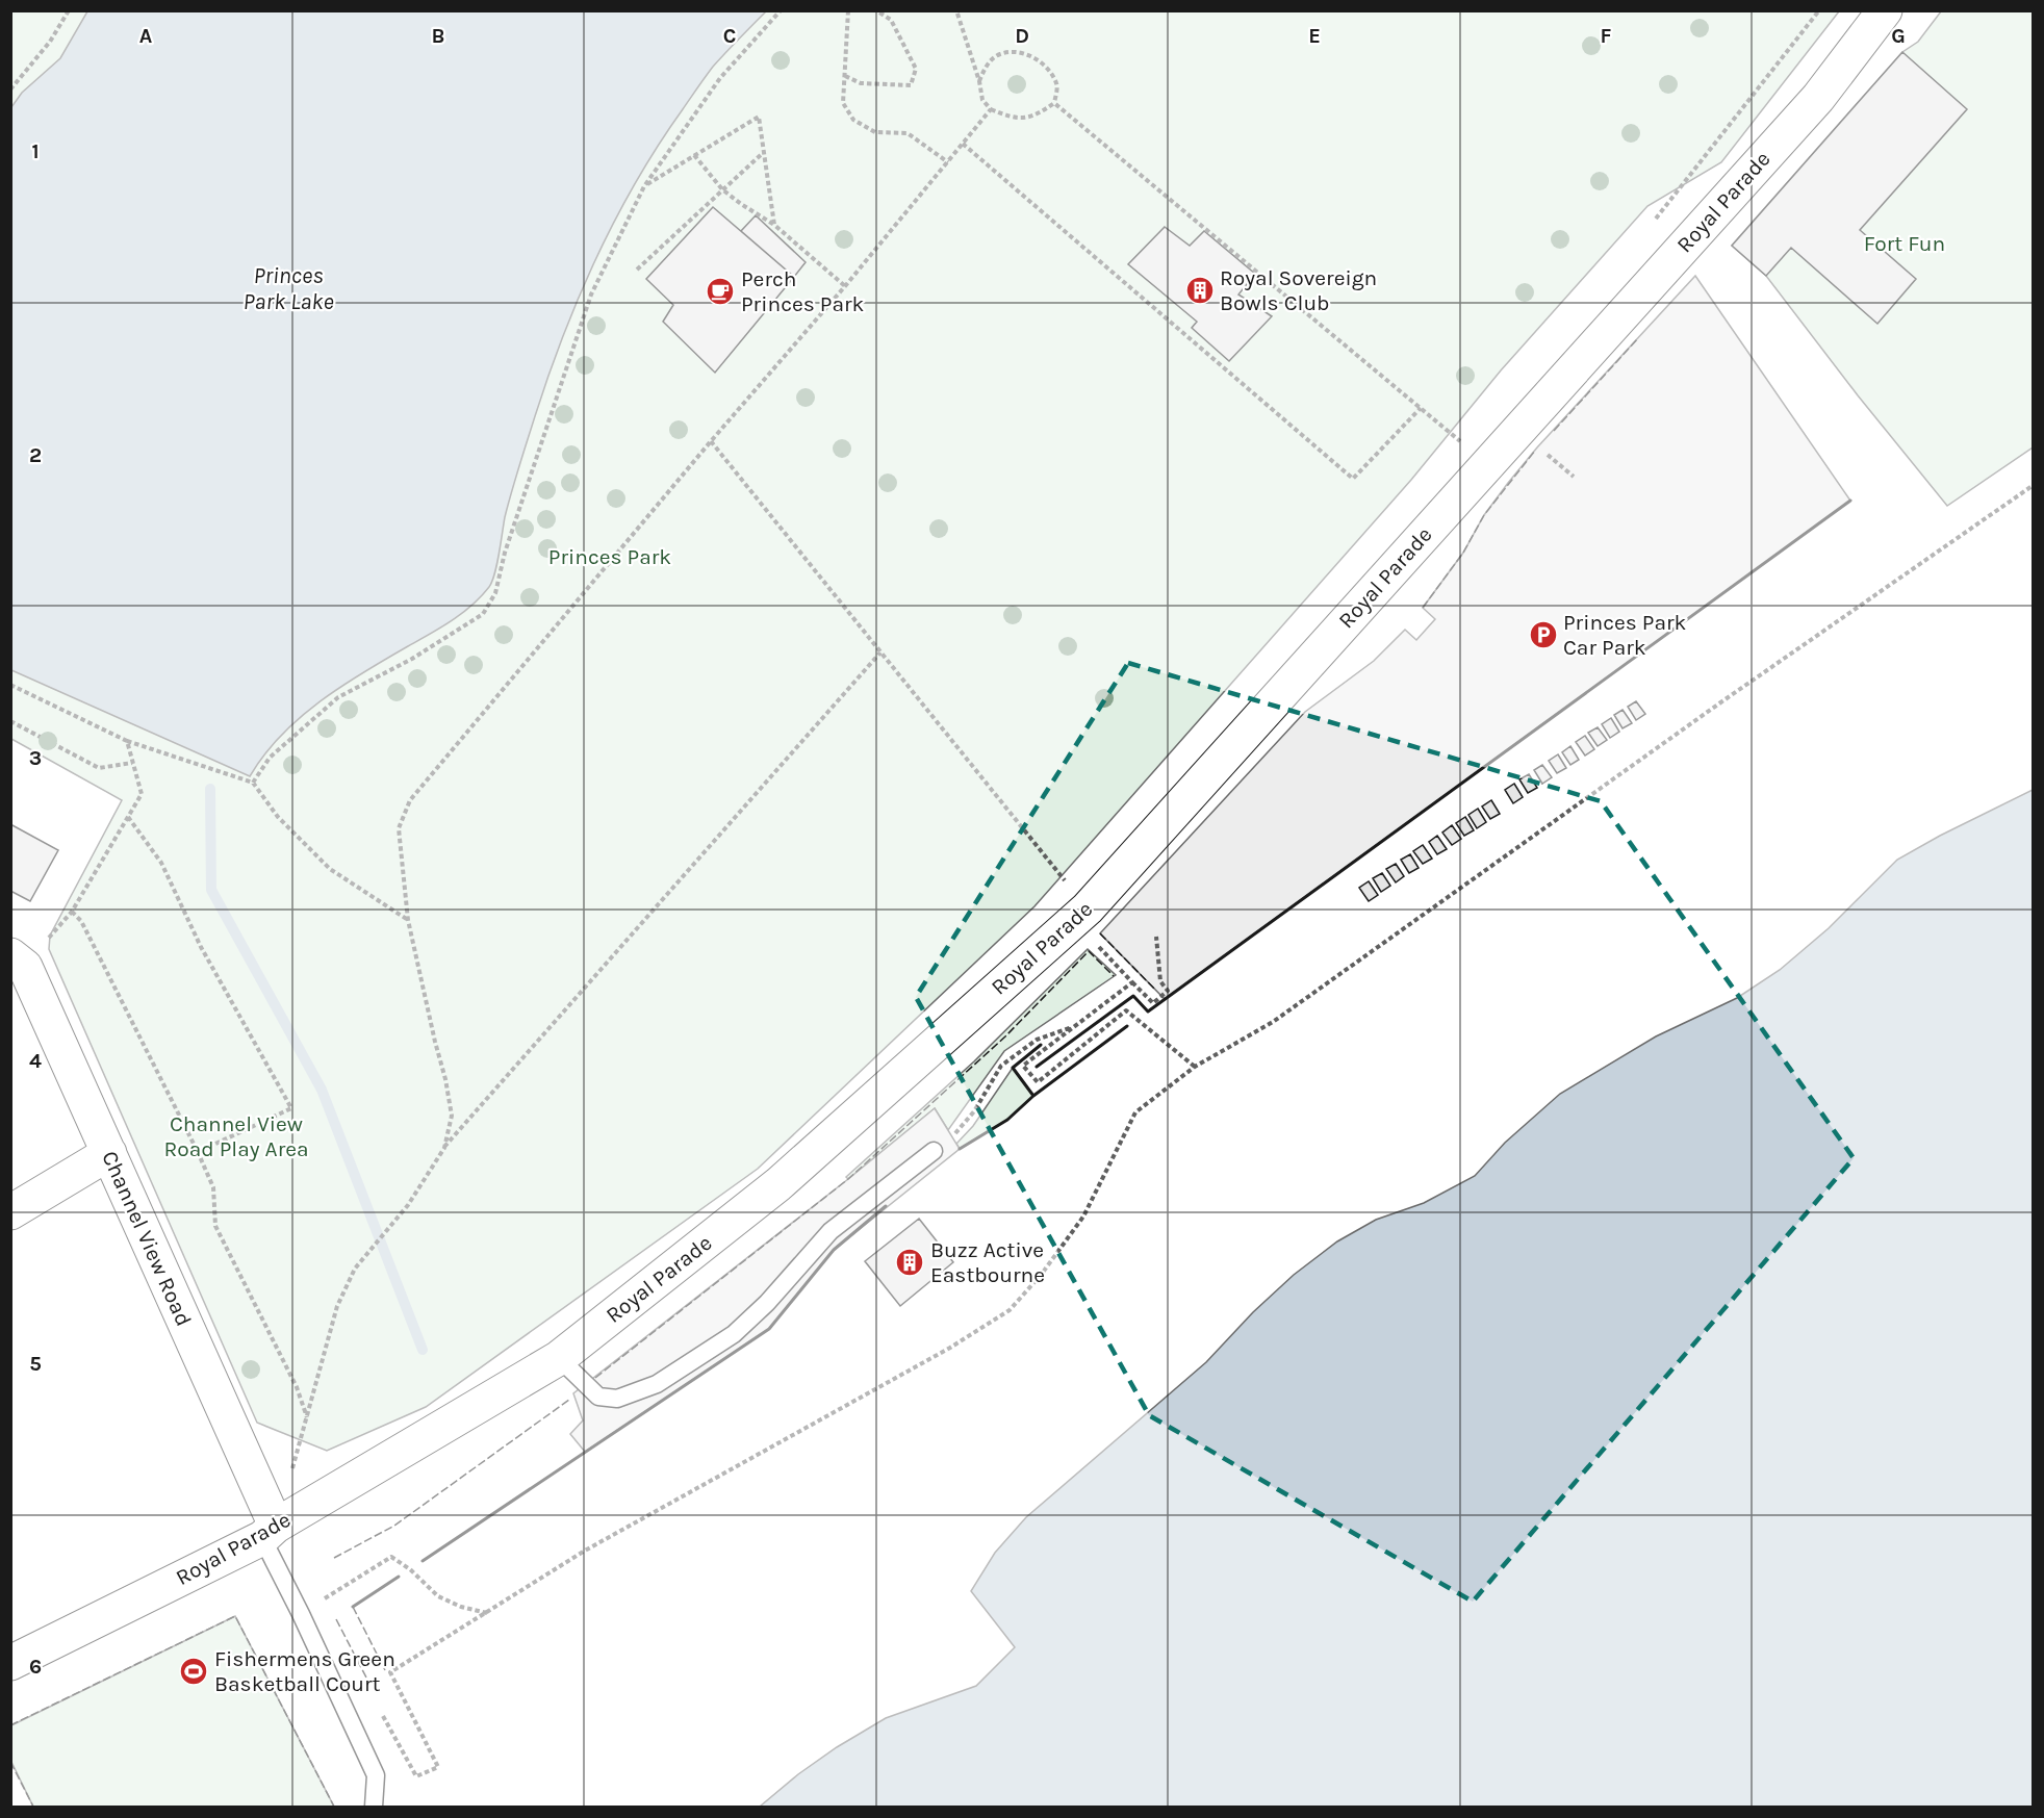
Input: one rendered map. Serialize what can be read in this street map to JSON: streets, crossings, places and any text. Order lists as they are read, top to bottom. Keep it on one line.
{"streets":{"street":["Royal Parade","Channel View Road"]},"crossings":[["Royal Parade","Channel View Road"]],"water":["Princes Park Lake"],"parks":["Fort Fun","Princes Park","Channel View Road Play Area"],"places":{"building":["Royal Sovereign Bowls Club","Buzz Active Eastbourne"],"cafe":["Perch Princes Park"],"parking":["Princes Park Car Park"],"sports":["Fishermens Green Basketball Court"]},"grid":{"columns":["A","B","C","D","E","F","G"],"rows":["1","2","3","4","5","6"]}}
